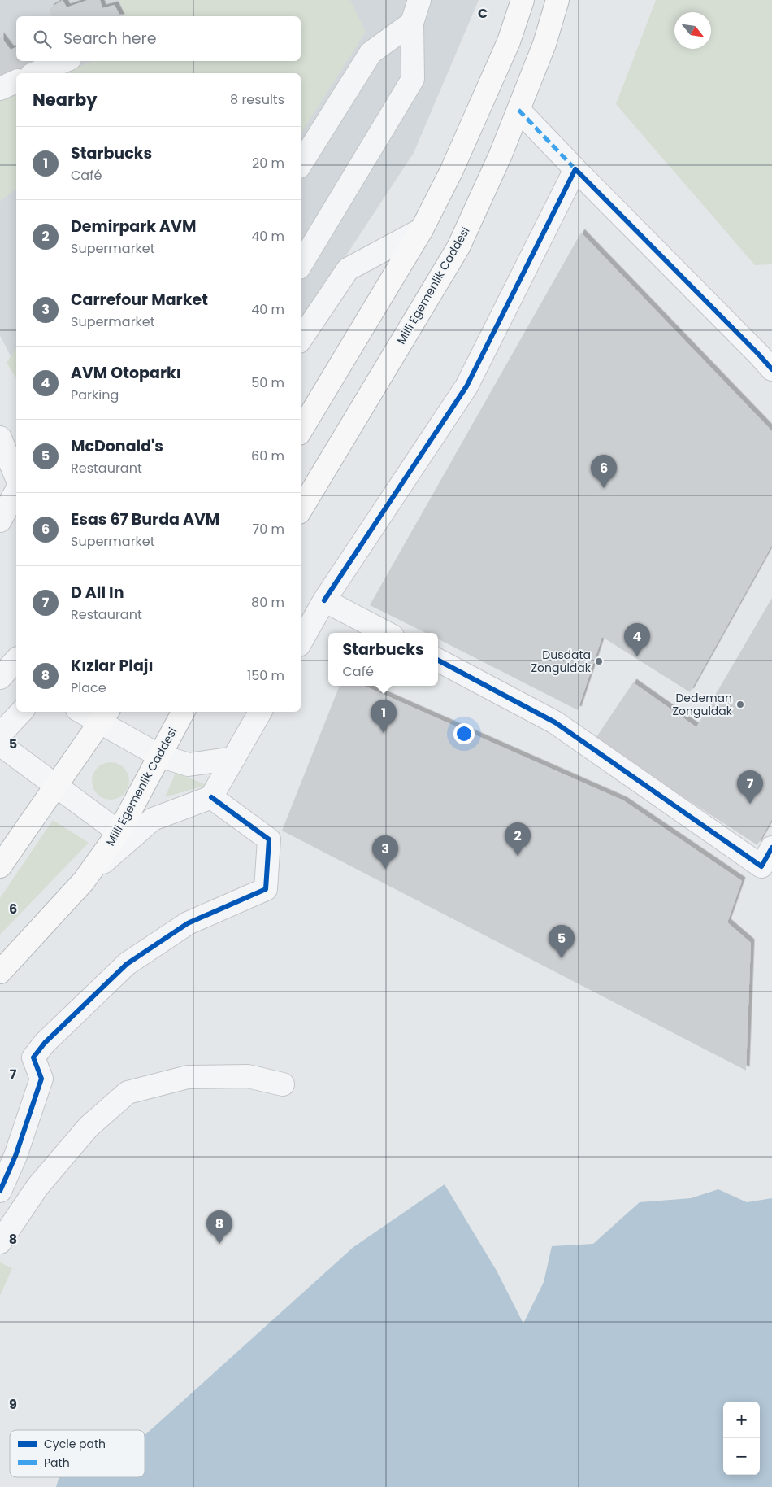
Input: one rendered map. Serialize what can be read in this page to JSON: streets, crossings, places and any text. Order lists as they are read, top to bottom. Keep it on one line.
{"streets":{"highway":["Milli Egemenlik Caddesi"]},"places":["Dusdata Zonguldak","Dedeman Zonguldak"],"legend":["Cycle path","Path"],"north":"bottom right","page":{"search":"Search here","heading":["Nearby","8 results"],"list":[{"mark":"1","name":"Starbucks","note":"Café","value":"20 m"},{"mark":"2","name":"Demirpark AVM","note":"Supermarket","value":"40 m"},{"mark":"3","name":"Carrefour Market","note":"Supermarket","value":"40 m"},{"mark":"4","name":"AVM Otoparkı","note":"Parking","value":"50 m"},{"mark":"5","name":"McDonald's","note":"Restaurant","value":"60 m"},{"mark":"6","name":"Esas 67 Burda AVM","note":"Supermarket","value":"70 m"},{"mark":"7","name":"D All In","note":"Restaurant","value":"80 m"},{"mark":"8","name":"Kızlar Plajı","note":"Place","value":"150 m"}],"pins":["6","4","1","7","2","3","5","8"],"popup":["Starbucks","Café"],"map_buttons":["+","−"]},"grid":{"columns":["C"],"rows":["5","6","7","8","9"]}}
